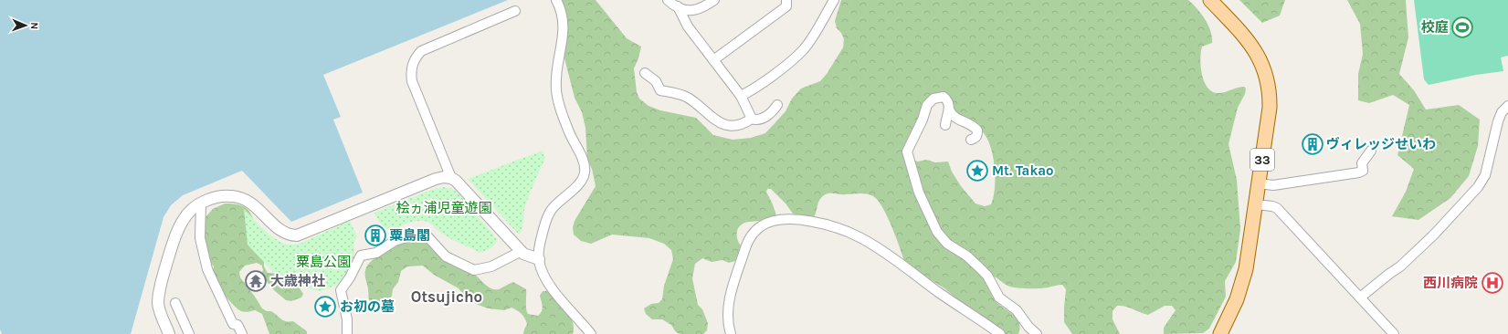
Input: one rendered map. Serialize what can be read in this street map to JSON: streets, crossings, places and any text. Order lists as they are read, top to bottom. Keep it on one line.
{"streets":{"main road":["33"]},"districts":["Otsujicho"],"parks":["桧ヵ浦児童遊園","粟島公園"],"places":{"sports":["校庭"],"building":["ヴィレッジせいわ","粟島閣"],"place":["Mt. Takao","お初の墓"],"temple":["大歳神社"],"hospital":["西川病院"]},"north":"right"}
